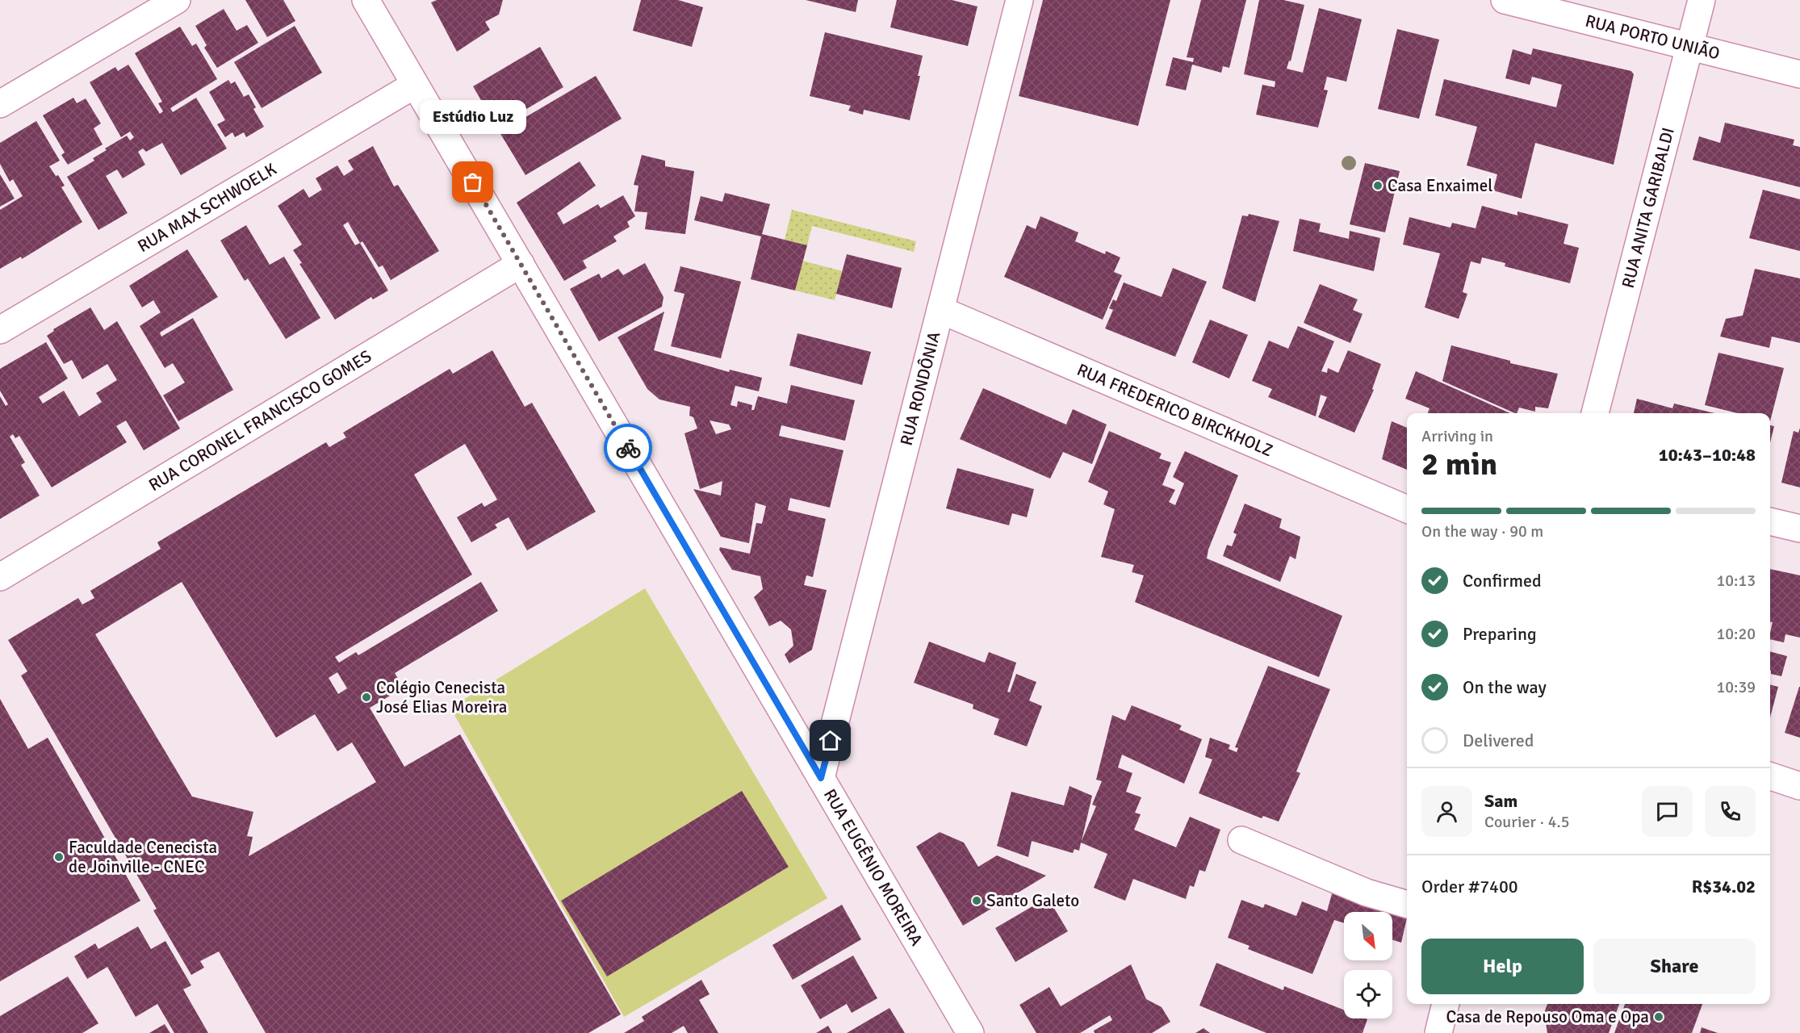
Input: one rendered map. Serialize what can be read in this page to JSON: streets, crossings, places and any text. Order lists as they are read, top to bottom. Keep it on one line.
{"streets":{"street":["RUA PORTO UNIÃO","RUA MAX SCHWOELK","RUA ANITA GARIBALDI","RUA RONDÔNIA","RUA FREDERICO BIRCKHOLZ","RUA CORONEL FRANCISCO GOMES","RUA EUGÊNIO MOREIRA"]},"crossings":[["RUA PORTO UNIÃO","RUA ANITA GARIBALDI"],["RUA MAX SCHWOELK","RUA EUGÊNIO MOREIRA"],["RUA RONDÔNIA","RUA FREDERICO BIRCKHOLZ"],["RUA RONDÔNIA","RUA EUGÊNIO MOREIRA"],["RUA CORONEL FRANCISCO GOMES","RUA EUGÊNIO MOREIRA"]],"places":["Estúdio Luz","Casa Enxaimel","Colégio Cenecista José Elias Moreira","Faculdade Cenecista de Joinville - CNEC","Santo Galeto","Casa de Repouso Oma e Opa"],"north":"bottom right","page":{"bubble":"Estúdio Luz","heading":["2 min","Arriving in","10:43–10:48"],"panel":["Sam","Courier · 4.5","Order #7400","R$34.02"],"bar":"On the way · 90 m","list":[["Confirmed","10:13"],["Preparing","10:20"],["On the way","10:39"],"Delivered"],"buttons":["Help","Share"]}}
